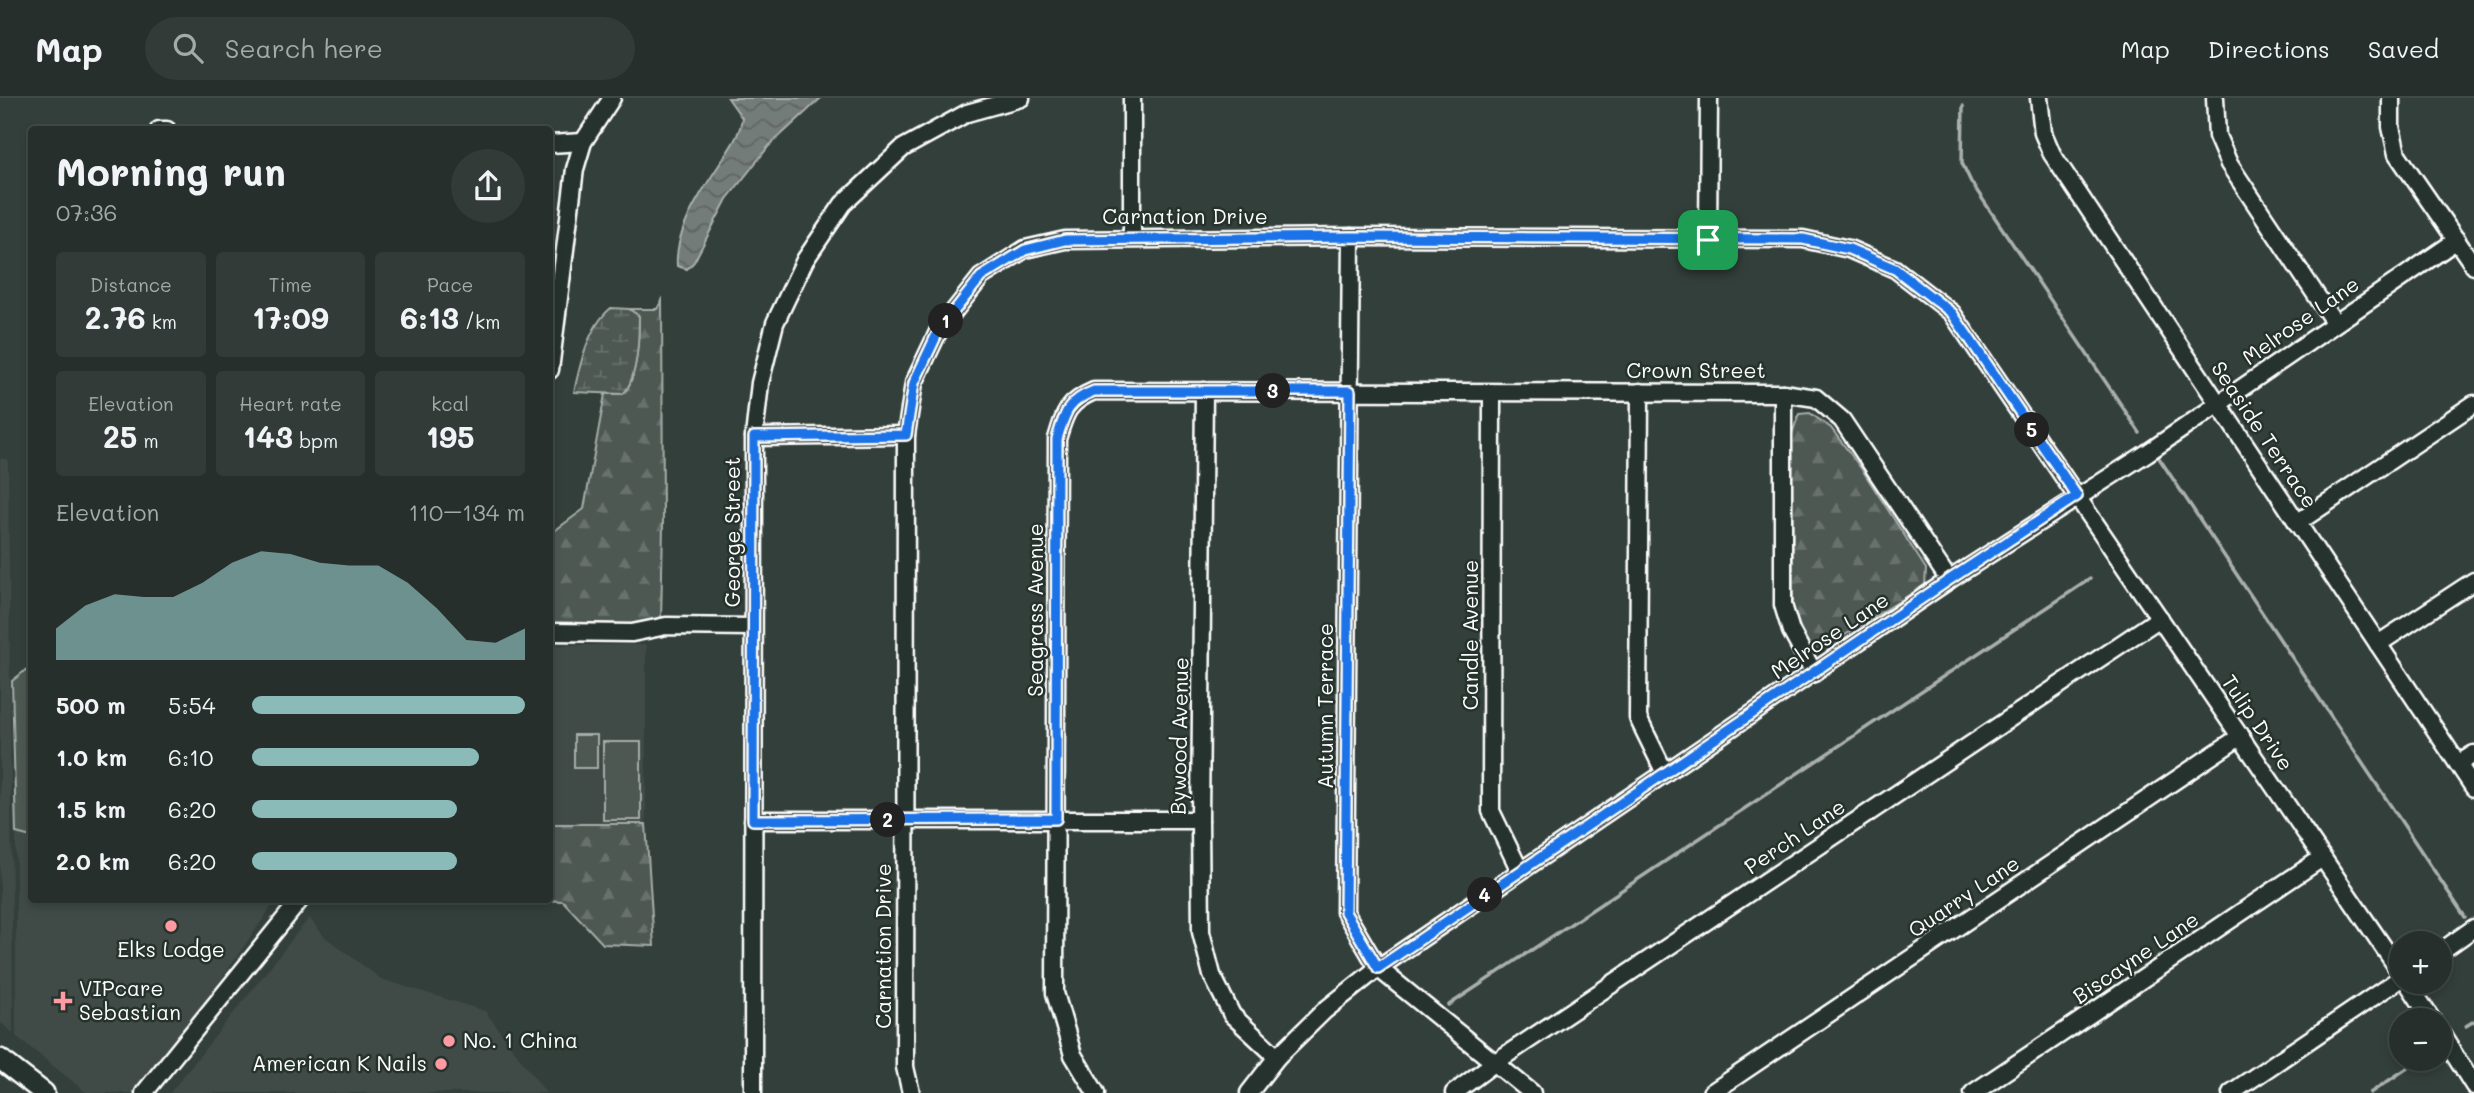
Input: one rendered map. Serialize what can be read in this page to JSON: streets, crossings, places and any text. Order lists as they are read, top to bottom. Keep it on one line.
{"streets":{"street":["Carnation Drive","Melrose Lane","Crown Street","Seaside Terrace","George Street","Seagrass Avenue","Candle Avenue","Autumn Terrace","Tulip Drive","Bywood Avenue","Perch Lane","Quarry Lane","Biscayne Lane"]},"crossings":[["Carnation Drive","Melrose Lane"],["Carnation Drive","Autumn Terrace"],["Carnation Drive","Tulip Drive"],["Melrose Lane","Crown Street"],["Melrose Lane","Seaside Terrace"],["Melrose Lane","Candle Avenue"],["Melrose Lane","Autumn Terrace"],["Melrose Lane","Tulip Drive"],["Melrose Lane","Bywood Avenue"],["Crown Street","Seagrass Avenue"],["Crown Street","Candle Avenue"],["Crown Street","Autumn Terrace"],["Seagrass Avenue","Autumn Terrace"],["Seagrass Avenue","Bywood Avenue"],["Autumn Terrace","Perch Lane"],["Tulip Drive","Perch Lane"],["Tulip Drive","Quarry Lane"],["Tulip Drive","Biscayne Lane"]],"places":{"other":["Elks Lodge","No. 1 China","American K Nails"],"health":["VIPcare Sebastian"]},"page":{"header":"Map","search":"Search here","nav":["Map","Directions","Saved"],"heading":["Morning run","07:36"],"stats":[["Distance","2.76 km"],["Time","17:09"],["Pace","6:13 /km"],["Elevation","25 m"],["Heart rate","143 bpm"],["kcal","195"]],"pins":["1","3","5","2","4"],"chart":["Elevation","110–134 m"],"list":[{"name":"500 m","note":"5:54"},{"name":"1.0 km","note":"6:10"},{"name":"1.5 km","note":"6:20"},{"name":"2.0 km","note":"6:20"}],"map_buttons":["+","−"]}}
